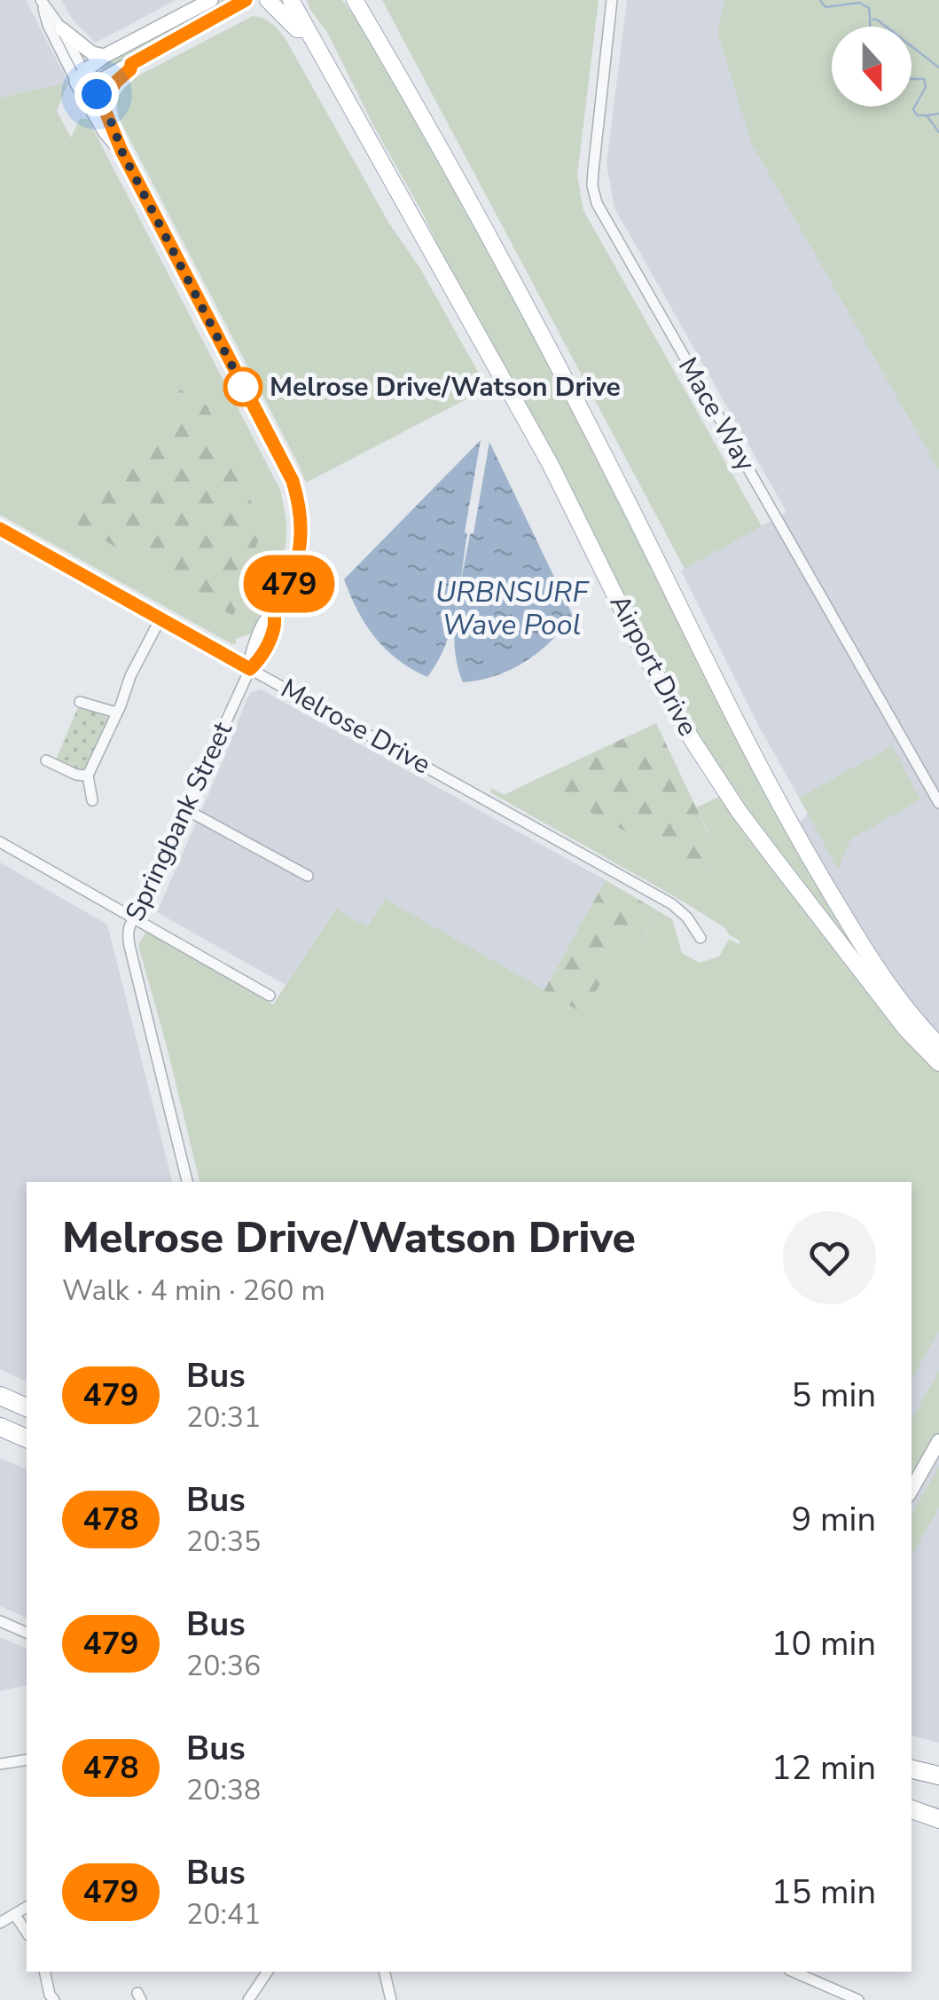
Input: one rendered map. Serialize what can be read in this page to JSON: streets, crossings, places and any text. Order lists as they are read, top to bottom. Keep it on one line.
{"streets":{"main road":["Airport Drive"],"street":["Mace Way","Melrose Drive","Springbank Street"]},"crossings":[["Melrose Drive","Springbank Street"]],"water":["URBNSURF Wave Pool"],"places":["Melrose Drive/Watson Drive"],"lines":["bus line 479"],"north":"bottom","page":{"on_map":"479","heading":["Melrose Drive/Watson Drive","Walk · 4 min · 260 m"],"list":[{"mark":"479","name":"Bus","note":"20:31","value":"5 min"},{"mark":"478","name":"Bus","note":"20:35","value":"9 min"},{"mark":"479","name":"Bus","note":"20:36","value":"10 min"},{"mark":"478","name":"Bus","note":"20:38","value":"12 min"},{"mark":"479","name":"Bus","note":"20:41","value":"15 min"}]}}
